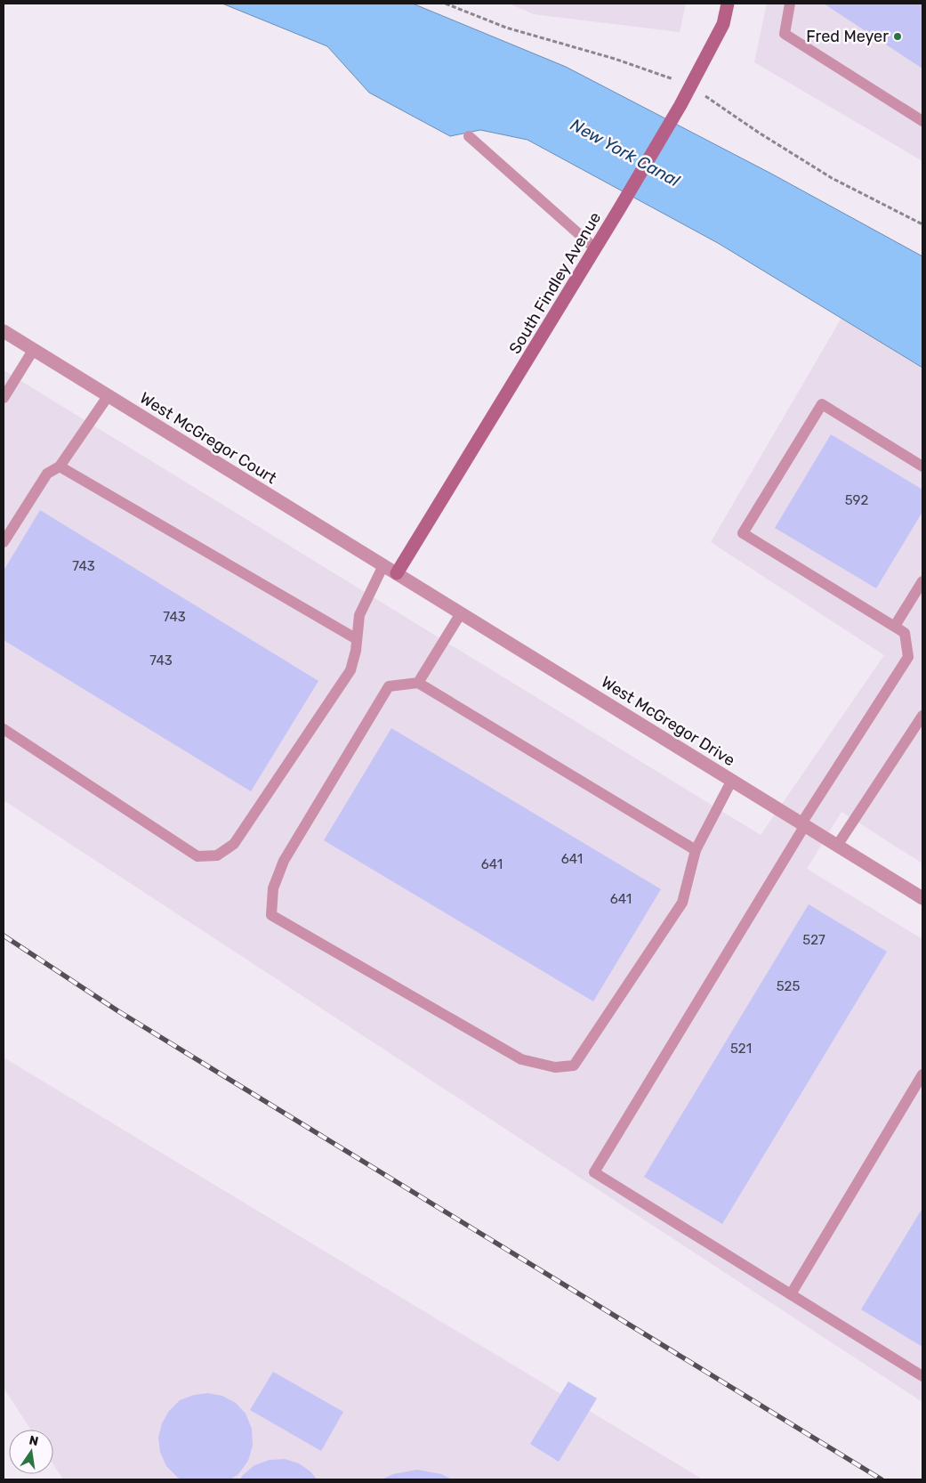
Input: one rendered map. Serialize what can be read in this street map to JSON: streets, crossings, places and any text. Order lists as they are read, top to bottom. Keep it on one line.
{"streets":{"street":["South Findley Avenue","West McGregor Court","West McGregor Drive"]},"crossings":[["South Findley Avenue","West McGregor Court"],["South Findley Avenue","West McGregor Drive"],["West McGregor Court","West McGregor Drive"]],"water":["New York Canal"],"places":["Fred Meyer"],"house_numbers":["592","743","743","743","641","641","641","527","525","521"],"north":"top"}
